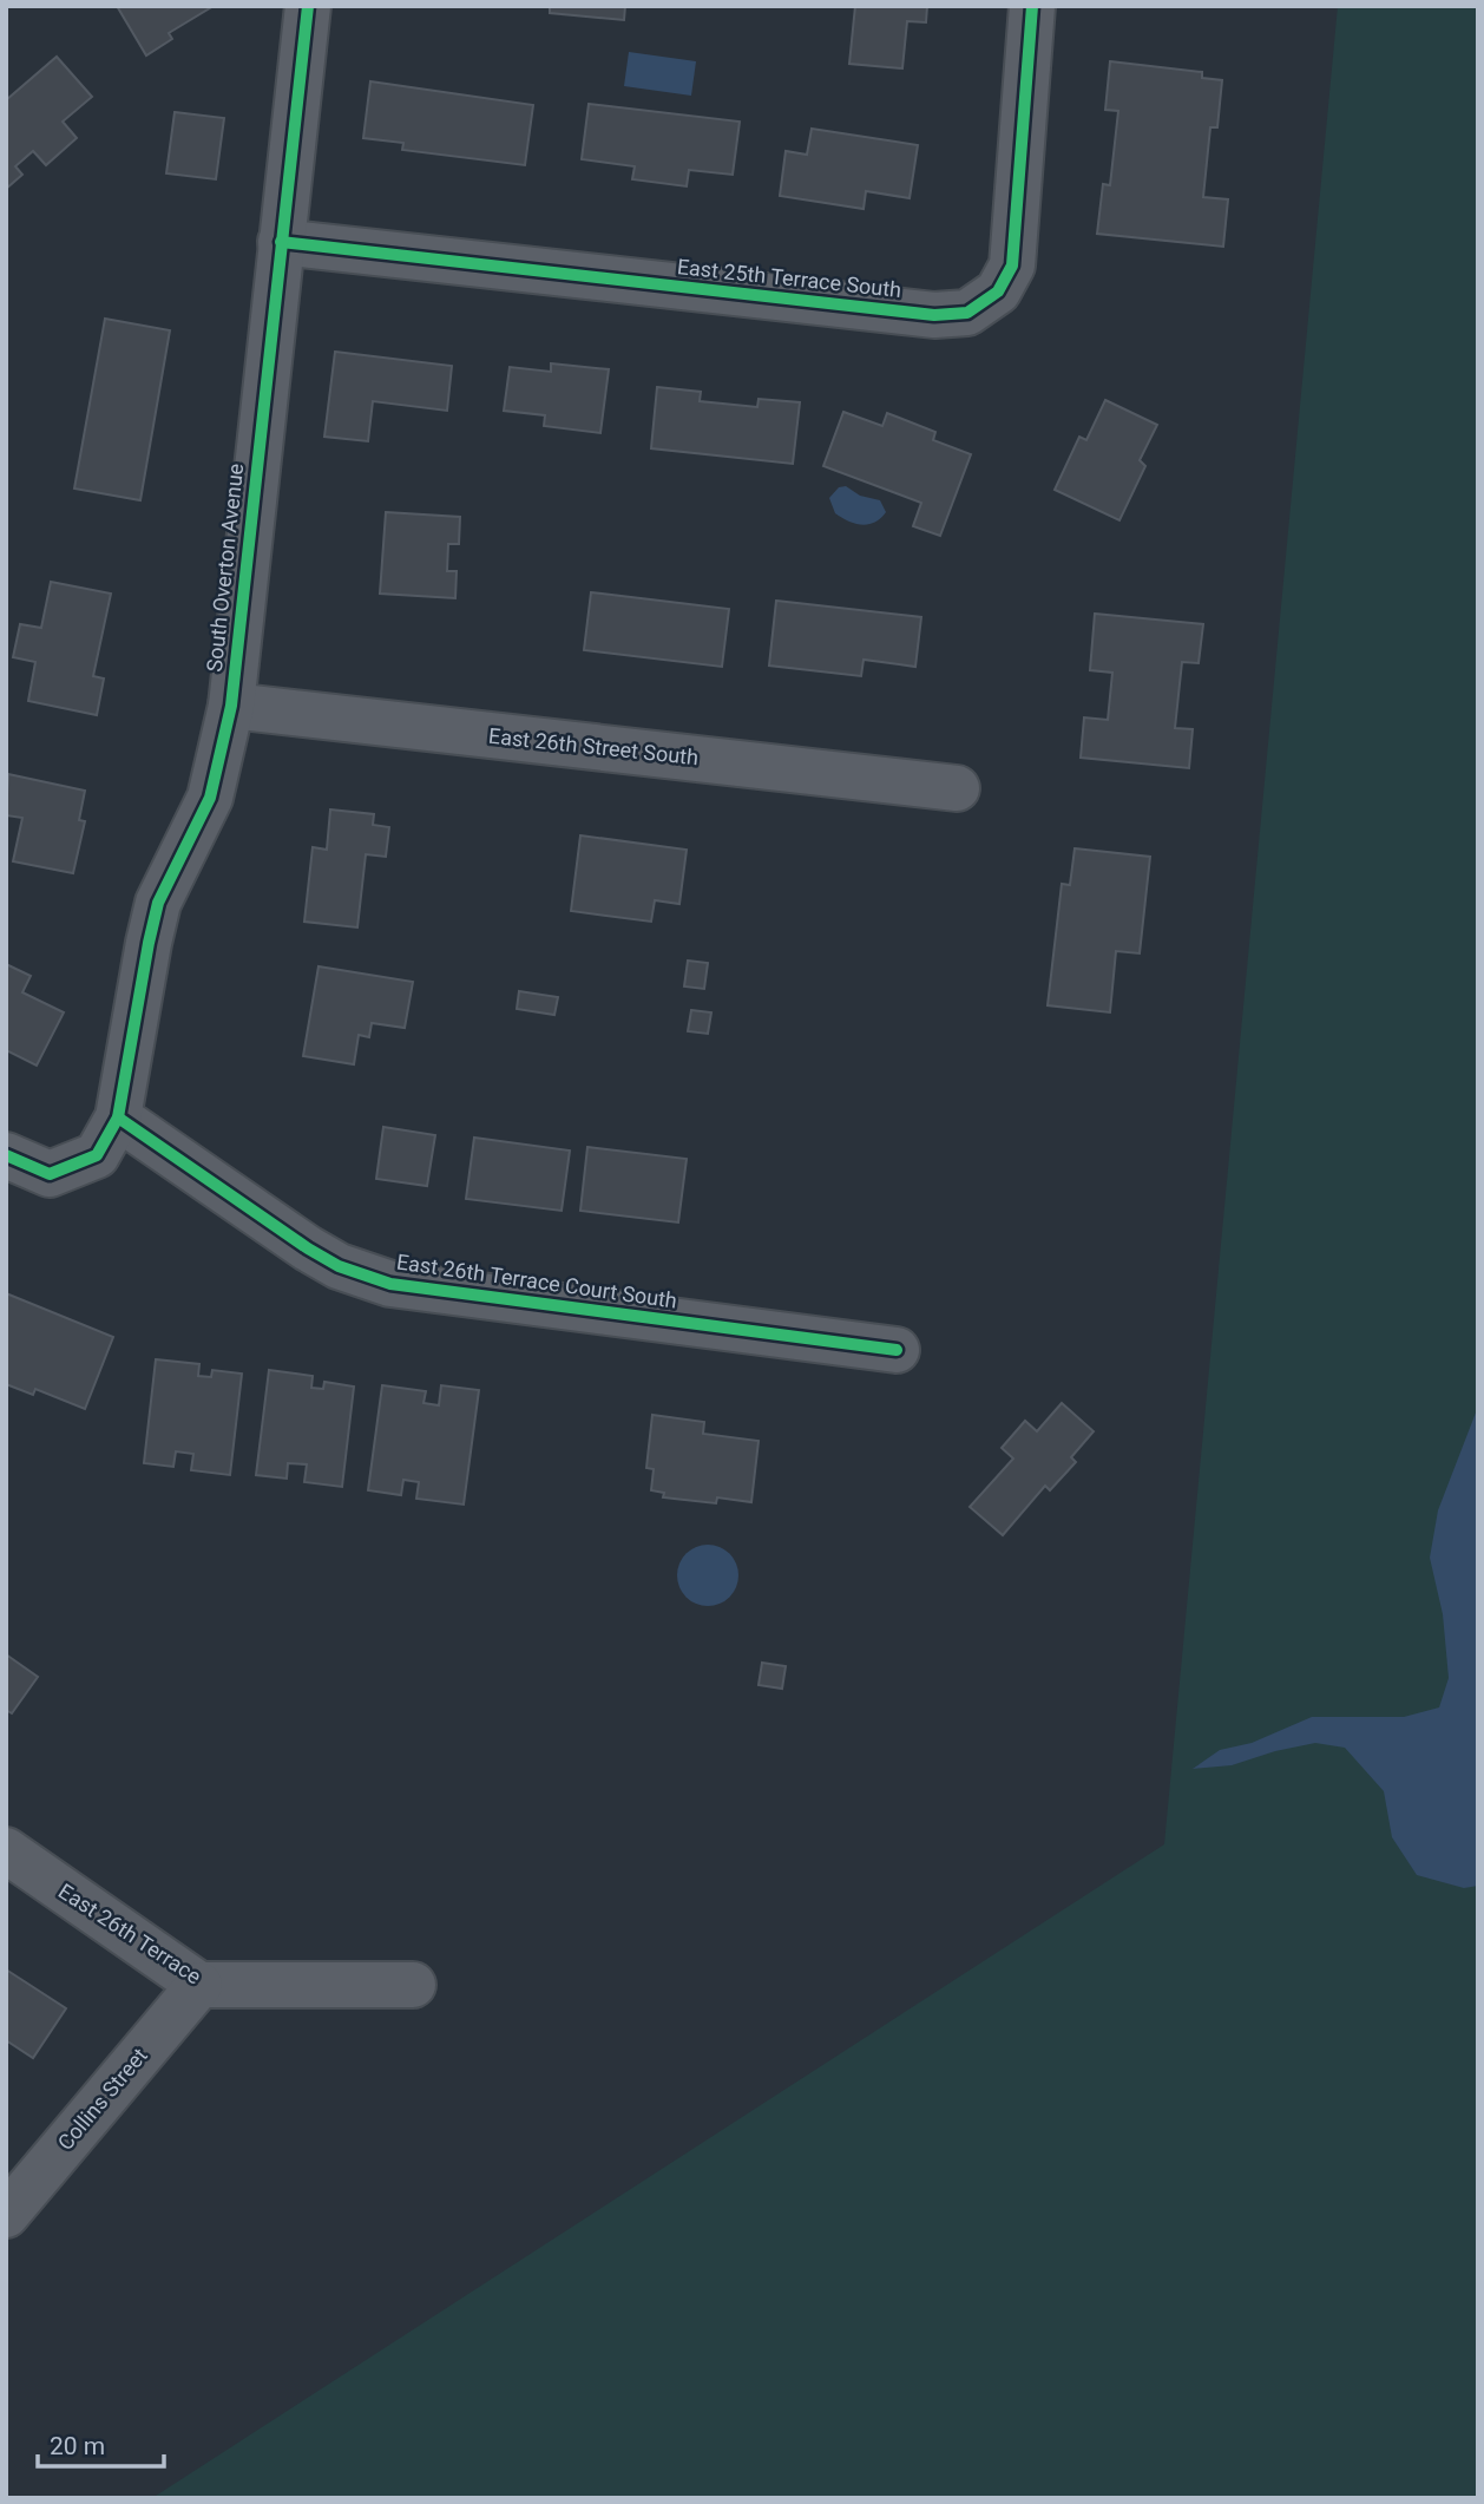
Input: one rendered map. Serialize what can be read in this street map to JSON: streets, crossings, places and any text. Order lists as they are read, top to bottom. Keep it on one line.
{"streets":{"street":["East 25th Terrace South","South Overton Avenue","East 26th Street South","East 26th Terrace Court South","East 26th Terrace","Collins Street"]},"crossings":[["East 25th Terrace South","South Overton Avenue"],["South Overton Avenue","East 26th Street South"],["South Overton Avenue","East 26th Terrace Court South"],["East 26th Terrace","Collins Street"]],"scale_bar":"20 m"}
